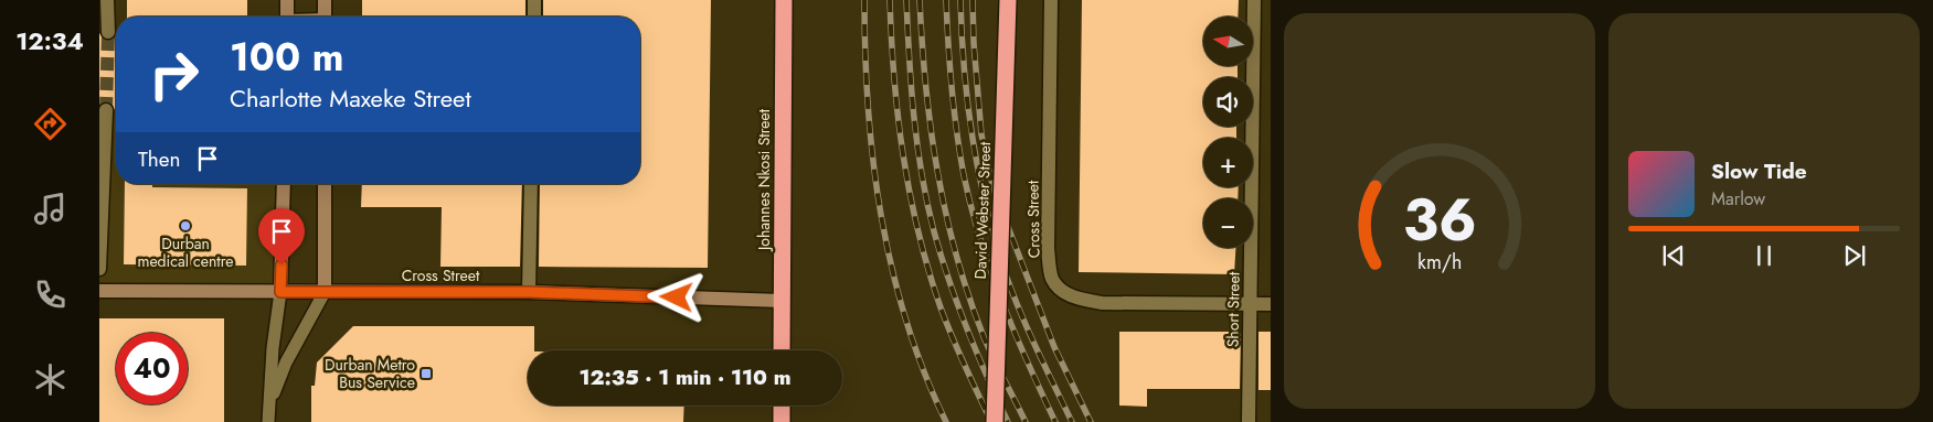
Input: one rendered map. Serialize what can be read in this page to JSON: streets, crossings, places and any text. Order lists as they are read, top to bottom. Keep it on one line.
{"streets":{"highway":["Johannes Nkosi Street","David Webster Street"],"street":["Cross Street","Short Street"]},"crossings":[["Johannes Nkosi Street","Cross Street"],["Cross Street","Short Street"]],"places":{"other":["Durban medical centre"],"transit":["Durban Metro Bus Service"]},"north":"left","page":{"tabs":"12:34","map_buttons":["+","−"],"turn":["100 m","Charlotte Maxeke Street"],"then":"Then","song":["Slow Tide","Marlow"],"limit":"40","trip":"12:35 · 1 min · 110 m","gauge":["36","km/h"]}}
